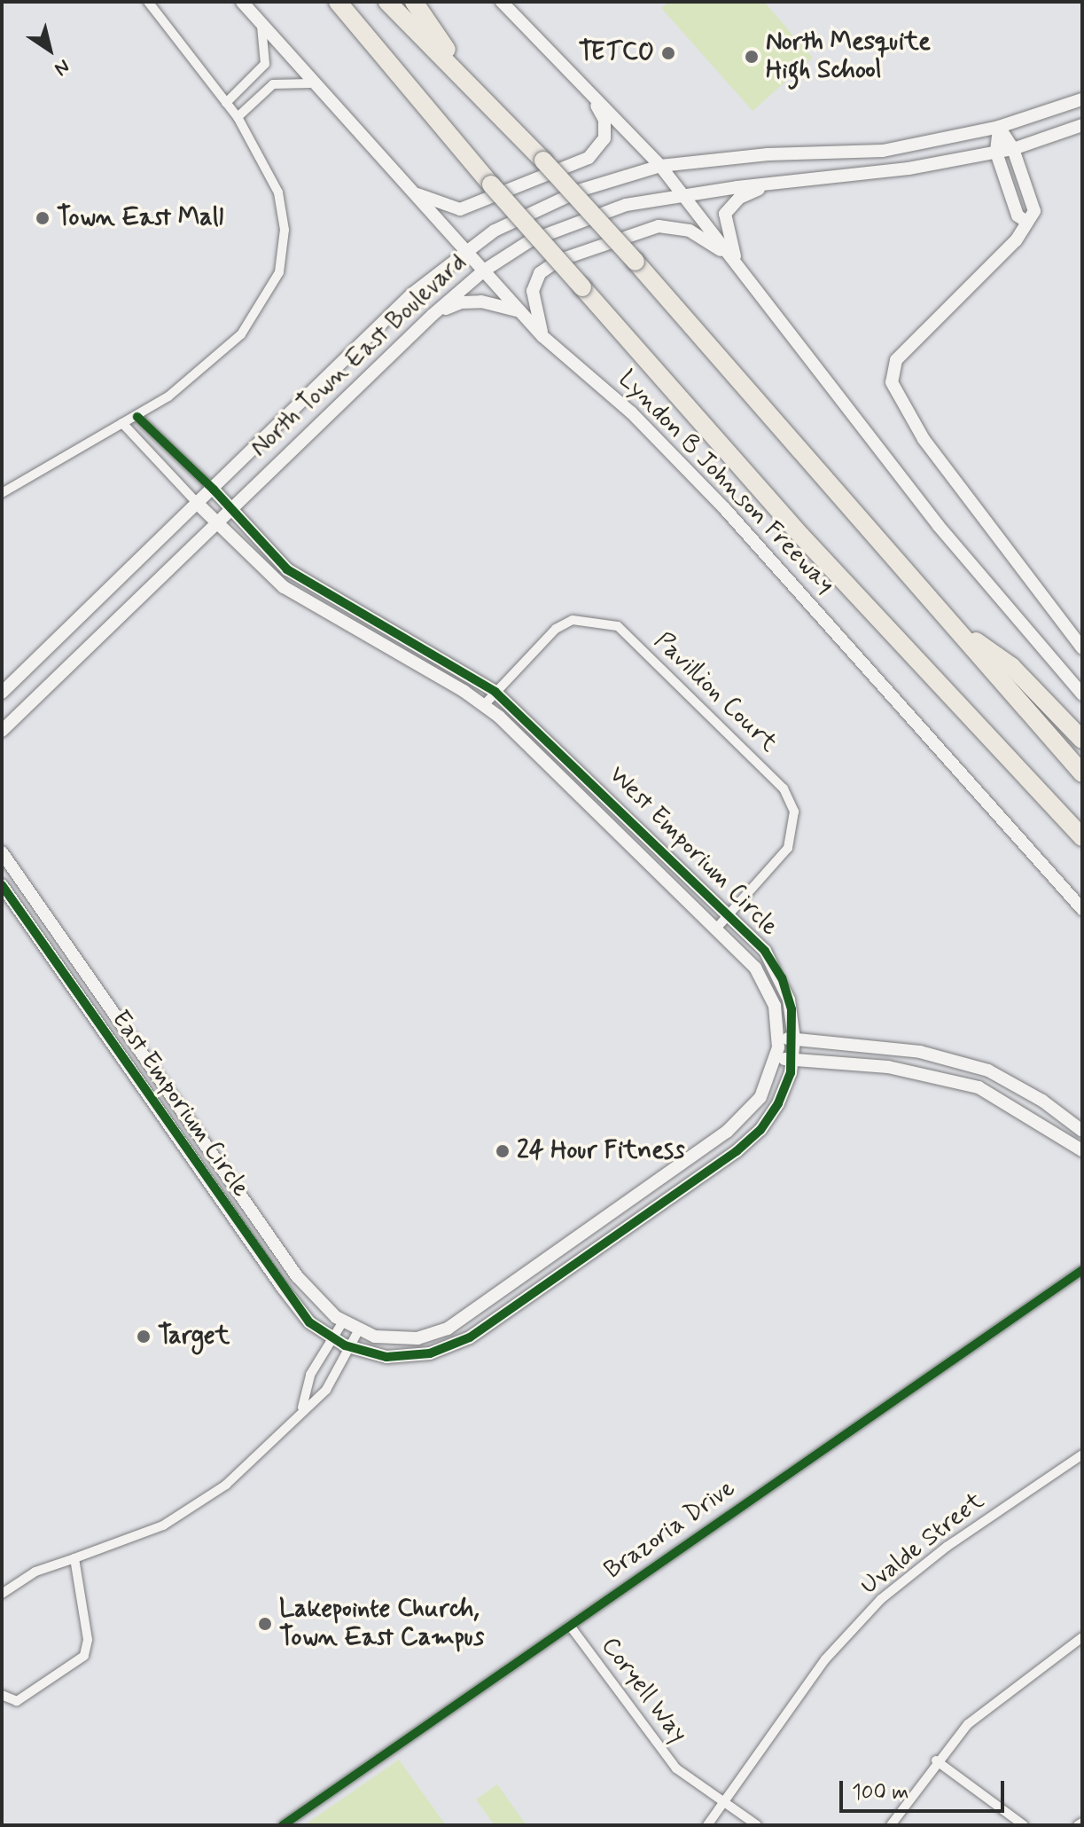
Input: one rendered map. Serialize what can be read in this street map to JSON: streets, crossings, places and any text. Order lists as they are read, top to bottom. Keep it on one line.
{"streets":{"highway":["Lyndon B Johnson Freeway"],"street":["North Town East Boulevard","Pavillion Court","West Emporium Circle","East Emporium Circle","Brazoria Drive","Uvalde Street","Coryell Way"]},"crossings":[["North Town East Boulevard","Lyndon B Johnson Freeway"],["North Town East Boulevard","West Emporium Circle"],["Pavillion Court","West Emporium Circle"],["West Emporium Circle","East Emporium Circle"],["Brazoria Drive","Coryell Way"],["Uvalde Street","Coryell Way"]],"places":["TETCO","North Mesquite High School","Town East Mall","24 Hour Fitness","Target","Lakepointe Church, Town East Campus"],"scale_bar":"100 m","north":"bottom right"}
